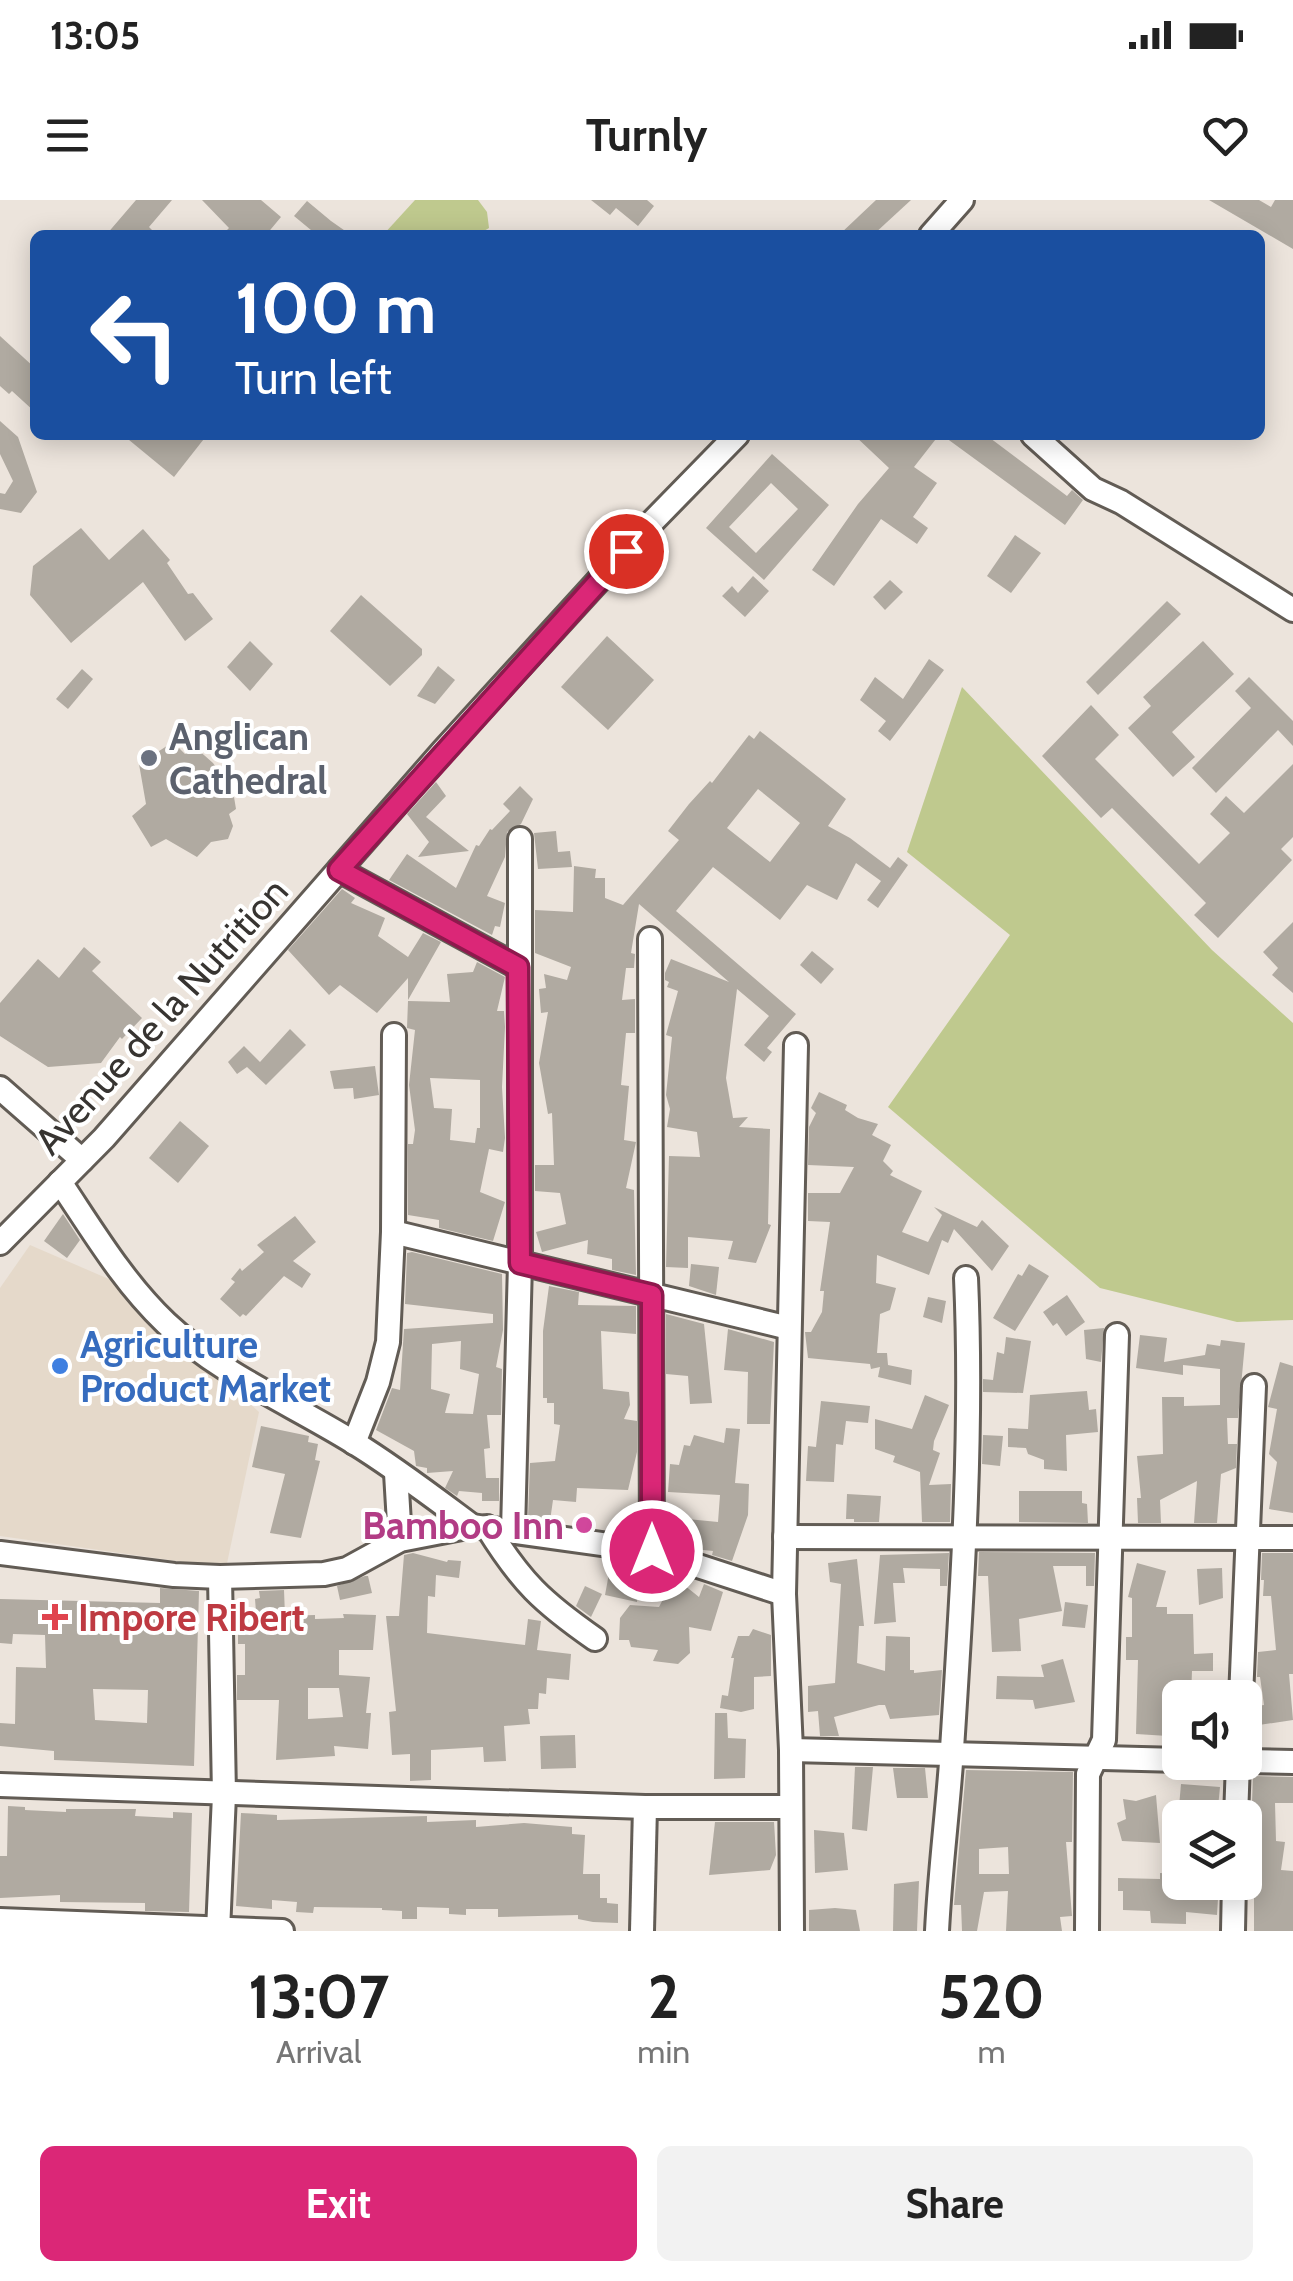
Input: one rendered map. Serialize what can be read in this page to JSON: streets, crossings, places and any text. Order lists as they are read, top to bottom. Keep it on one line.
{"streets":{"street":["Avenue de la Nutrition"]},"places":{"other":["Anglican Cathedral","Agriculture Product Market","Bamboo Inn"],"health":["Impore Ribert"]},"page":{"status":"13:05","header":"Turnly","turn":["100 m","Turn left"],"eta":["13:07","Arrival","2","min","520","m"],"buttons":["Exit","Share"]}}
